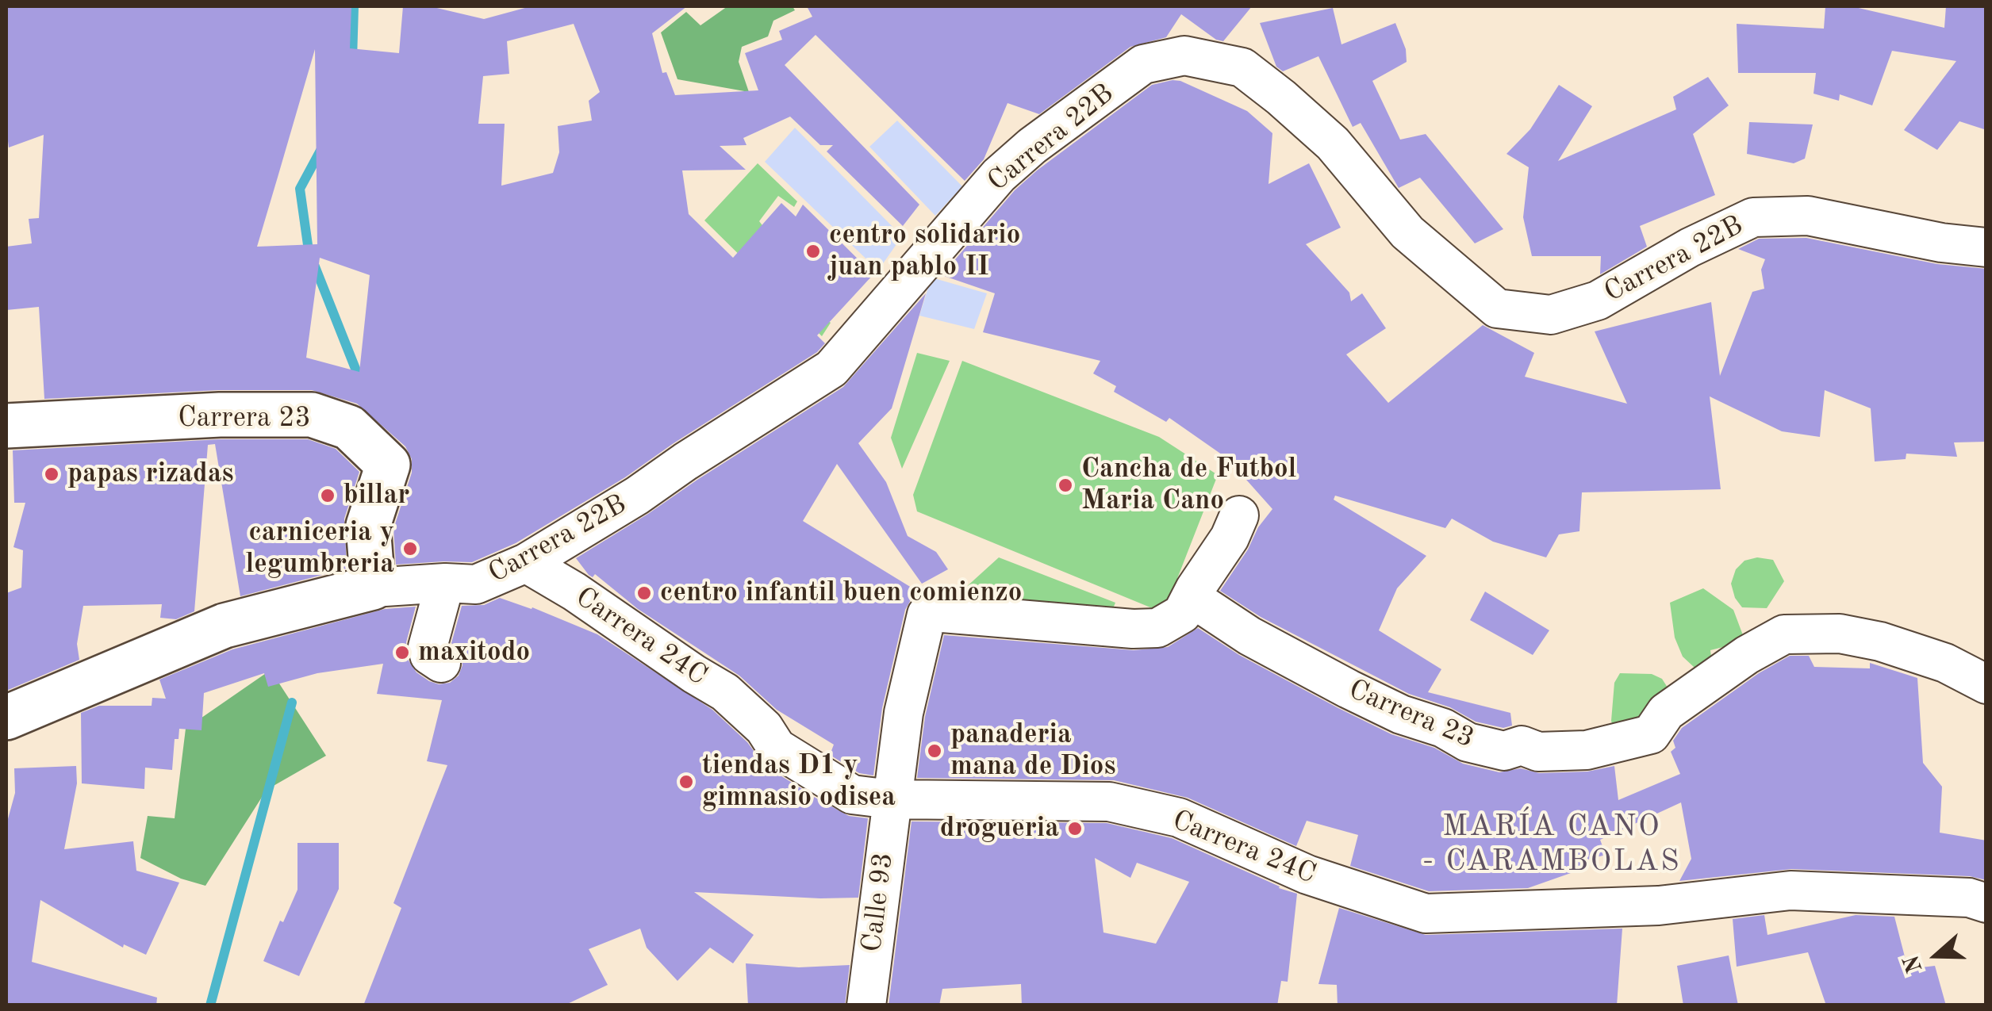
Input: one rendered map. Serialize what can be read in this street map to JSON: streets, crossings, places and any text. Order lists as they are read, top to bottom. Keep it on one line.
{"streets":{"street":["Carrera 22B","Carrera 23","Carrera 24C","Calle 93"]},"crossings":[["Carrera 22B","Carrera 23"],["Carrera 22B","Carrera 24C"],["Carrera 24C","Calle 93"]],"districts":["MARÍA CANO - CARAMBOLAS"],"places":["centro solidario juan pablo II","papas rizadas","Cancha de Futbol Maria Cano","billar","carniceria y legumbreria","centro infantil buen comienzo","maxitodo","panaderia mana de Dios","tiendas D1 y gimnasio odisea","drogueria"],"north":"left"}
